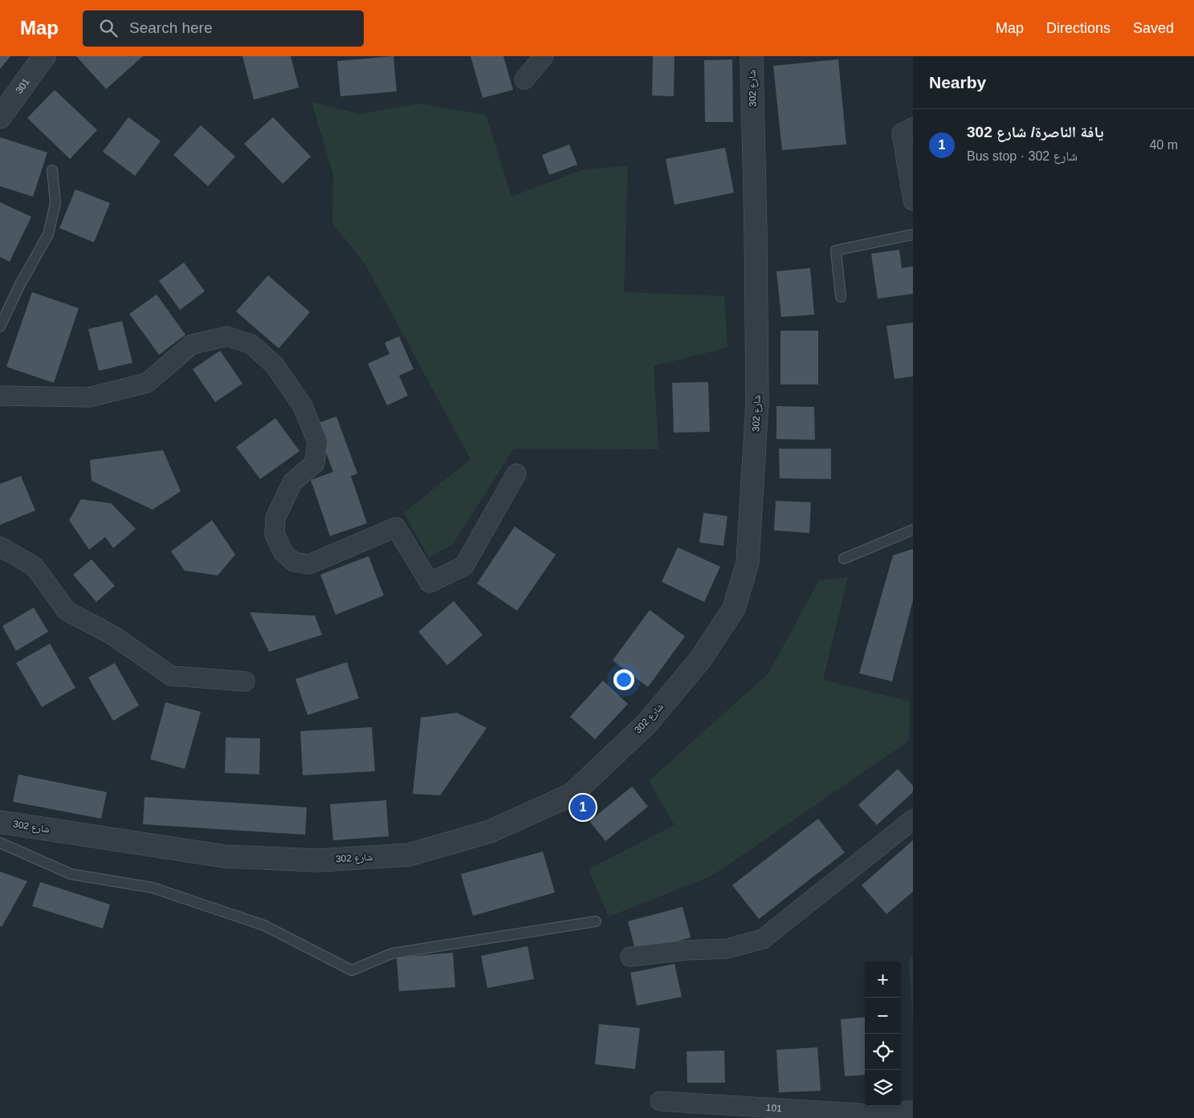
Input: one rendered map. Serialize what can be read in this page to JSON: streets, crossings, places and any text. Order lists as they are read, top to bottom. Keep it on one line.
{"streets":{"street":["301","شارع 302","101"]},"page":{"header":"Map","search":"Search here","nav":["Map","Directions","Saved"],"heading":"Nearby","list":[{"mark":"1","name":"يافة الناصرة/ شارع 302","note":"Bus stop · شارع 302","value":"40 m"}],"pins":"1","map_buttons":["+","−"]}}
